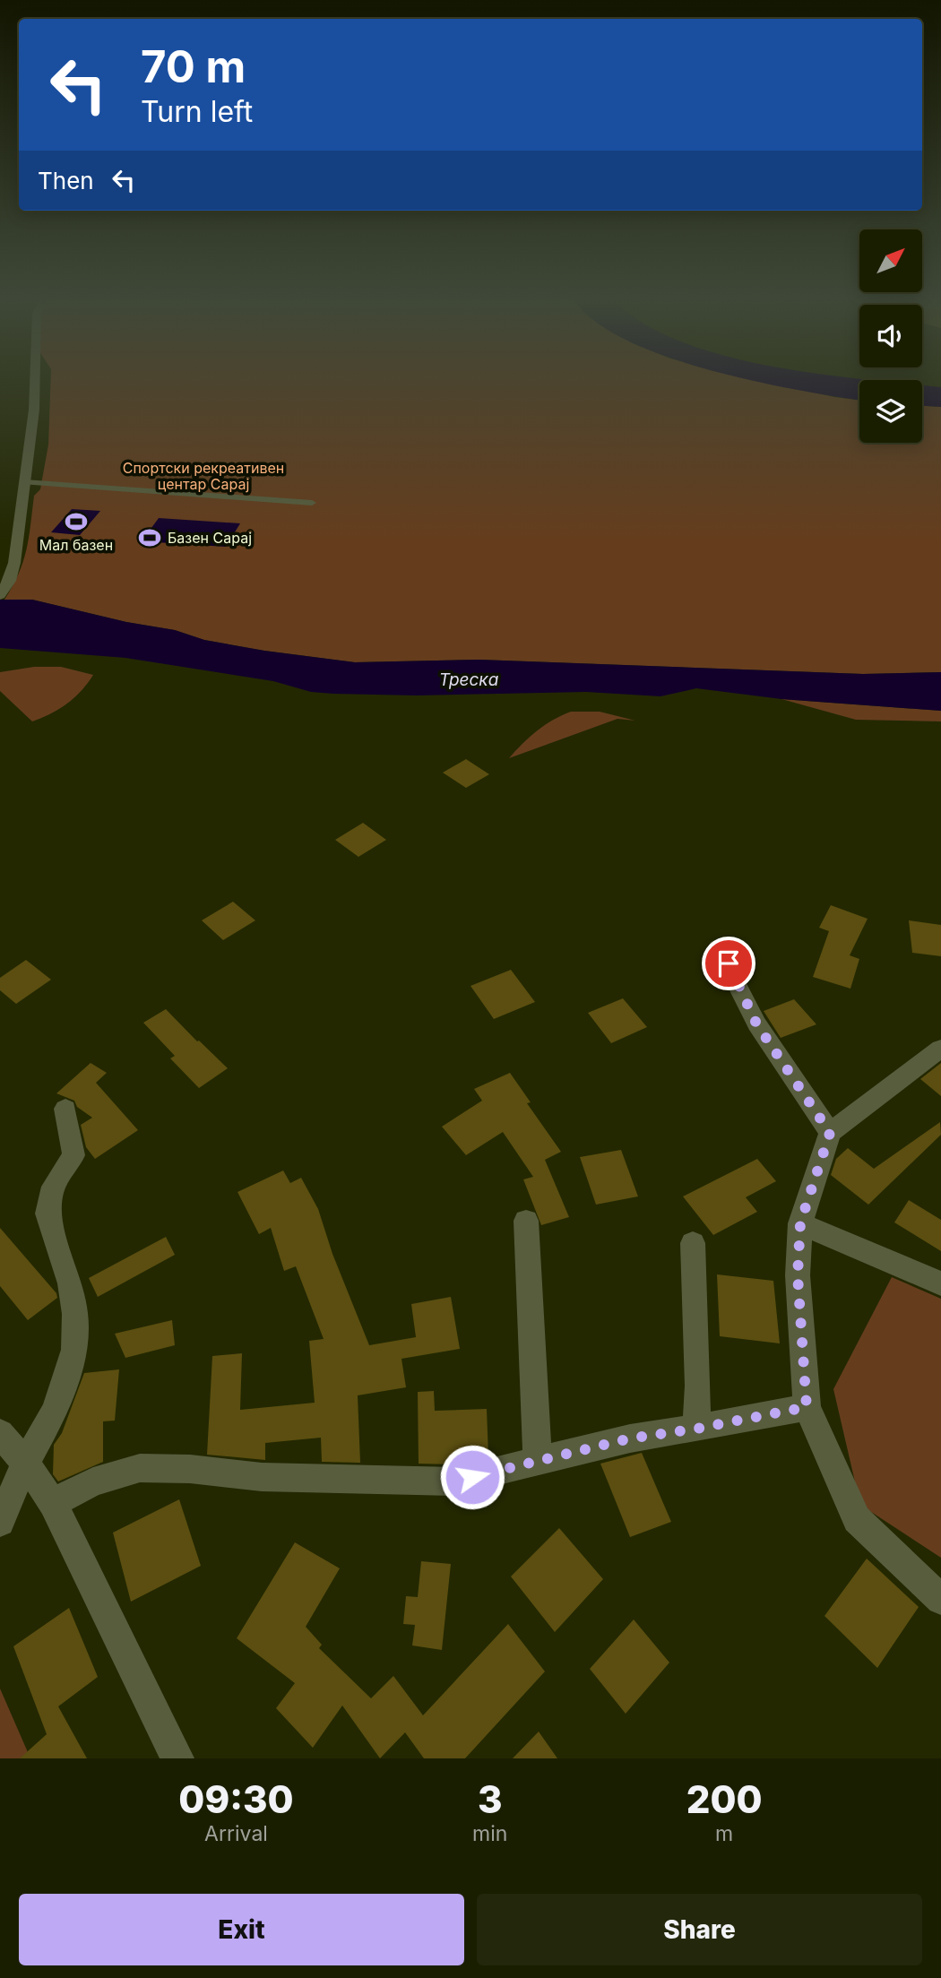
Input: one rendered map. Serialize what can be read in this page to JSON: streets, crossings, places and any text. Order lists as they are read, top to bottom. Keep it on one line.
{"water":["Треска"],"parks":["Спортски рекреативен центар Сарај"],"places":{"sports":["Мал базен","Базен Сарај"]},"north":"top right","page":{"turn":["70 m","Turn left"],"then":"Then","eta":["09:30","Arrival","3","min","200","m"],"buttons":["Exit","Share"]}}
